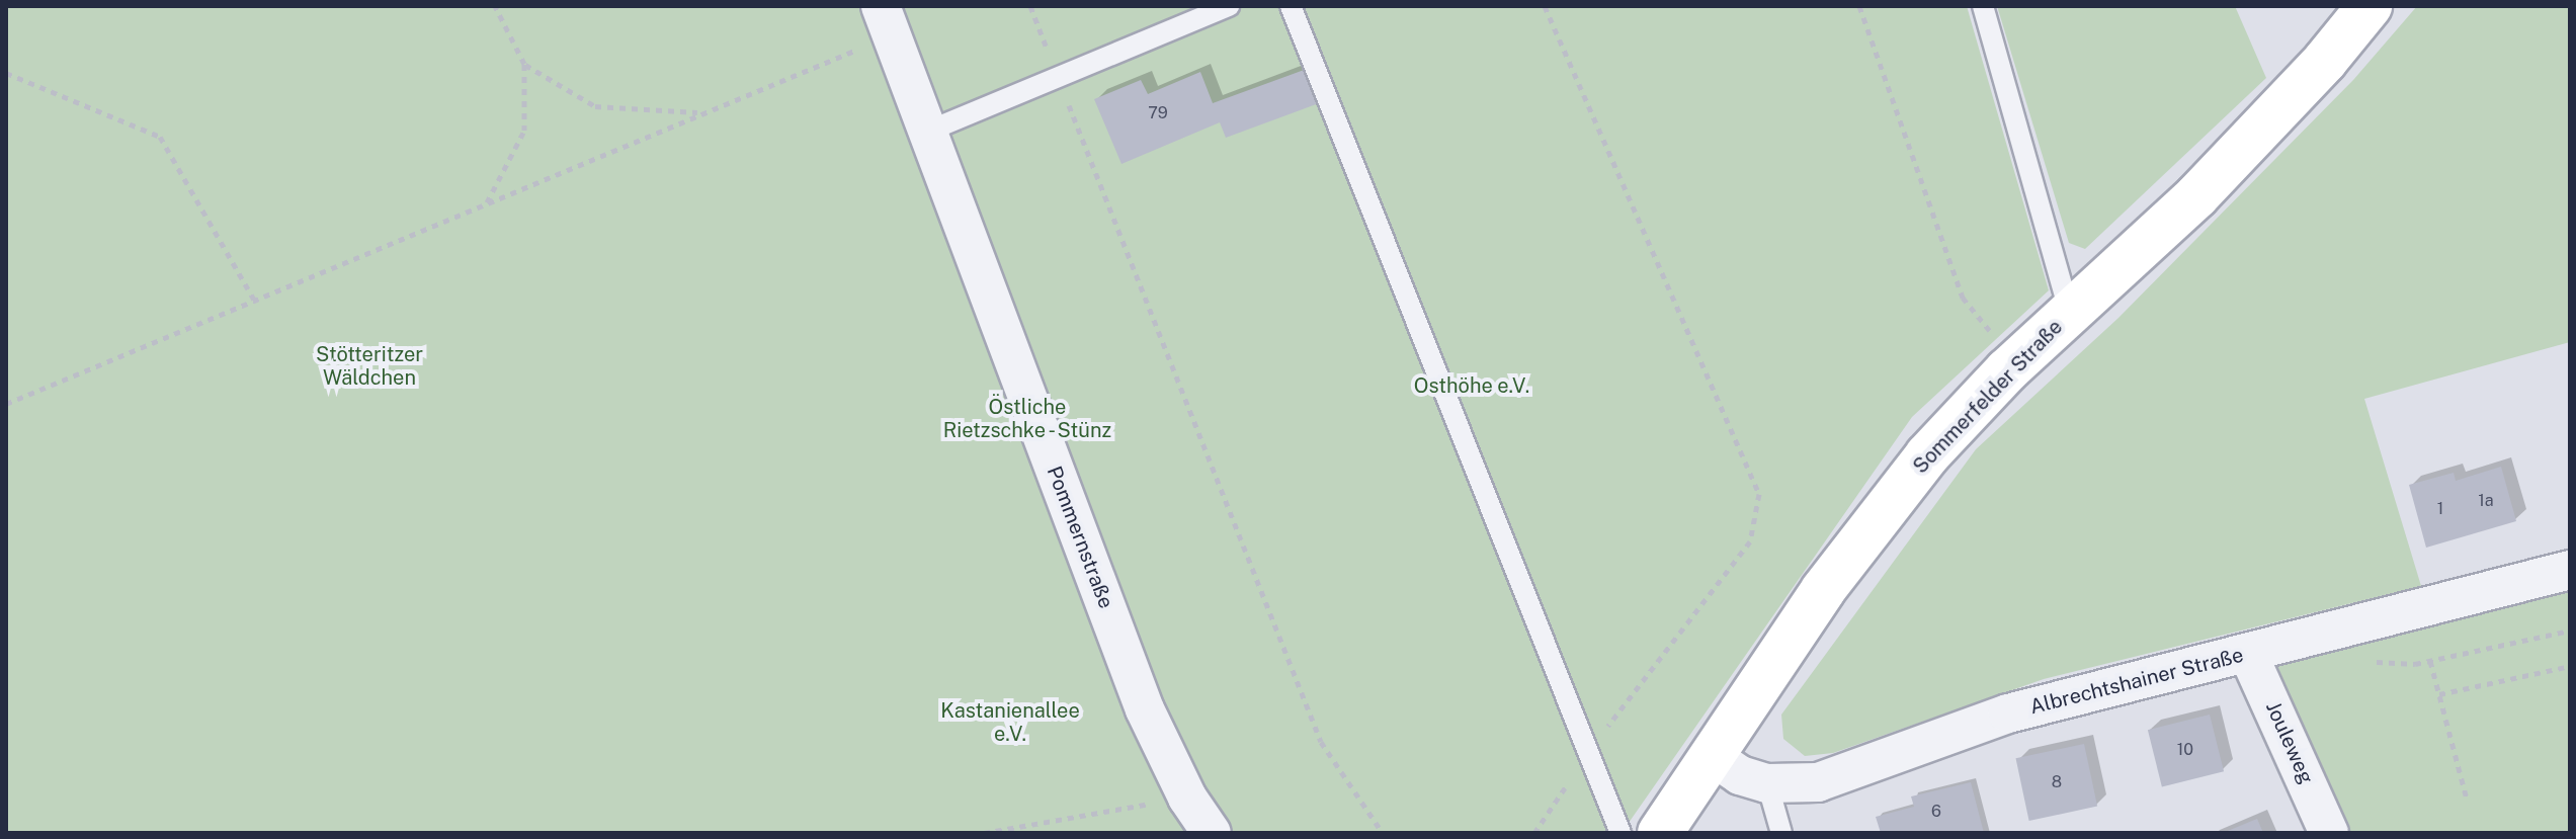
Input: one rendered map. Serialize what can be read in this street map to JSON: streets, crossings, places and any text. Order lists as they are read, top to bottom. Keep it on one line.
{"streets":{"main road":["Sommerfelder Straße"],"street":["Pommernstraße","Albrechtshainer Straße","Jouleweg"]},"crossings":[["Sommerfelder Straße","Albrechtshainer Straße"],["Albrechtshainer Straße","Jouleweg"]],"parks":["Stötteritzer Wäldchen","Osthöhe e.V.","Östliche Rietzschke - Stünz","Kastanienallee e.V."],"house_numbers":["79","1a","1","10","8","6"]}
